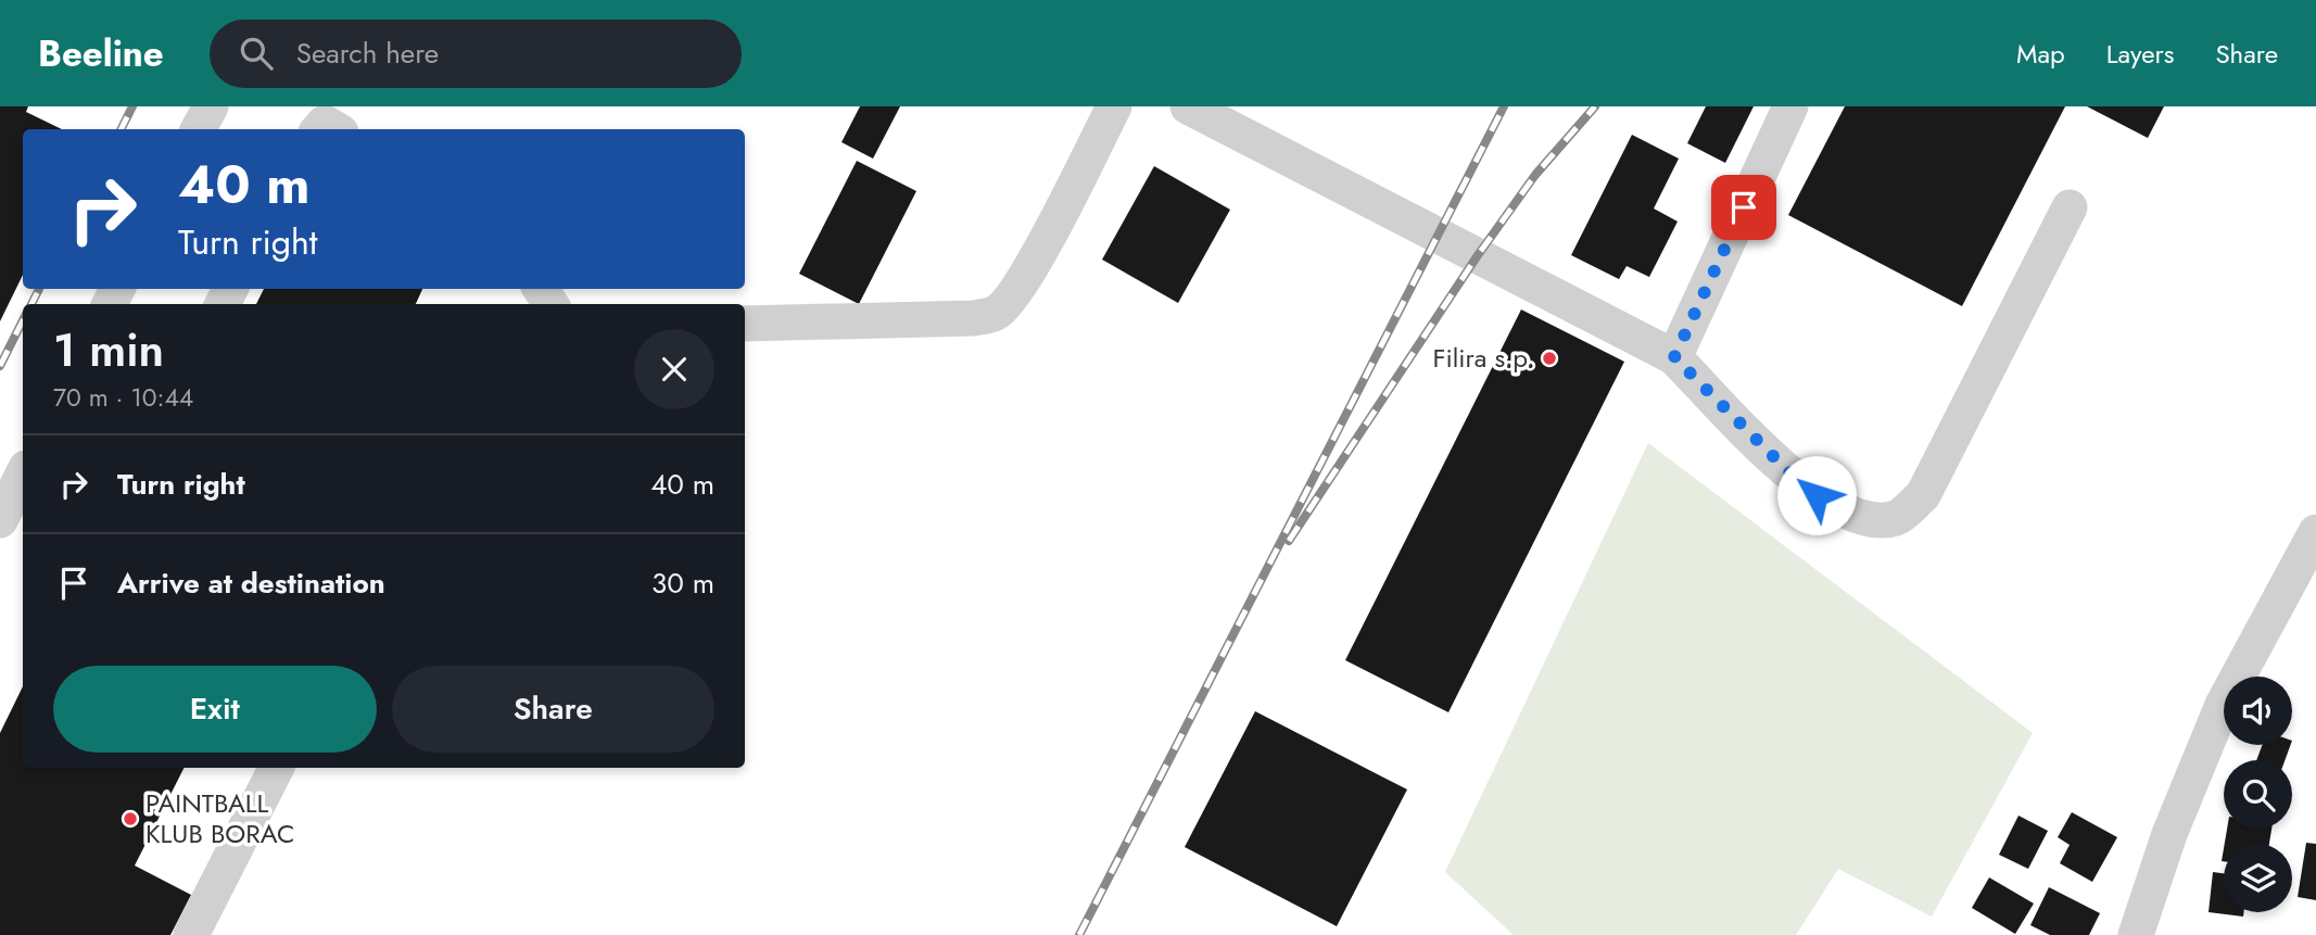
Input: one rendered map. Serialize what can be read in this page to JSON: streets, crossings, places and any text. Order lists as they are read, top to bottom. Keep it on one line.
{"places":["Filira s.p.","PAINTBALL KLUB BORAC"],"page":{"header":"Beeline","search":"Search here","nav":["Map","Layers","Share"],"turn":["40 m","Turn right"],"heading":["1 min","70 m · 10:44"],"list":[{"name":"Turn right","value":"40 m"},{"name":"Arrive at destination","value":"30 m"}],"buttons":["Exit","Share"]}}
